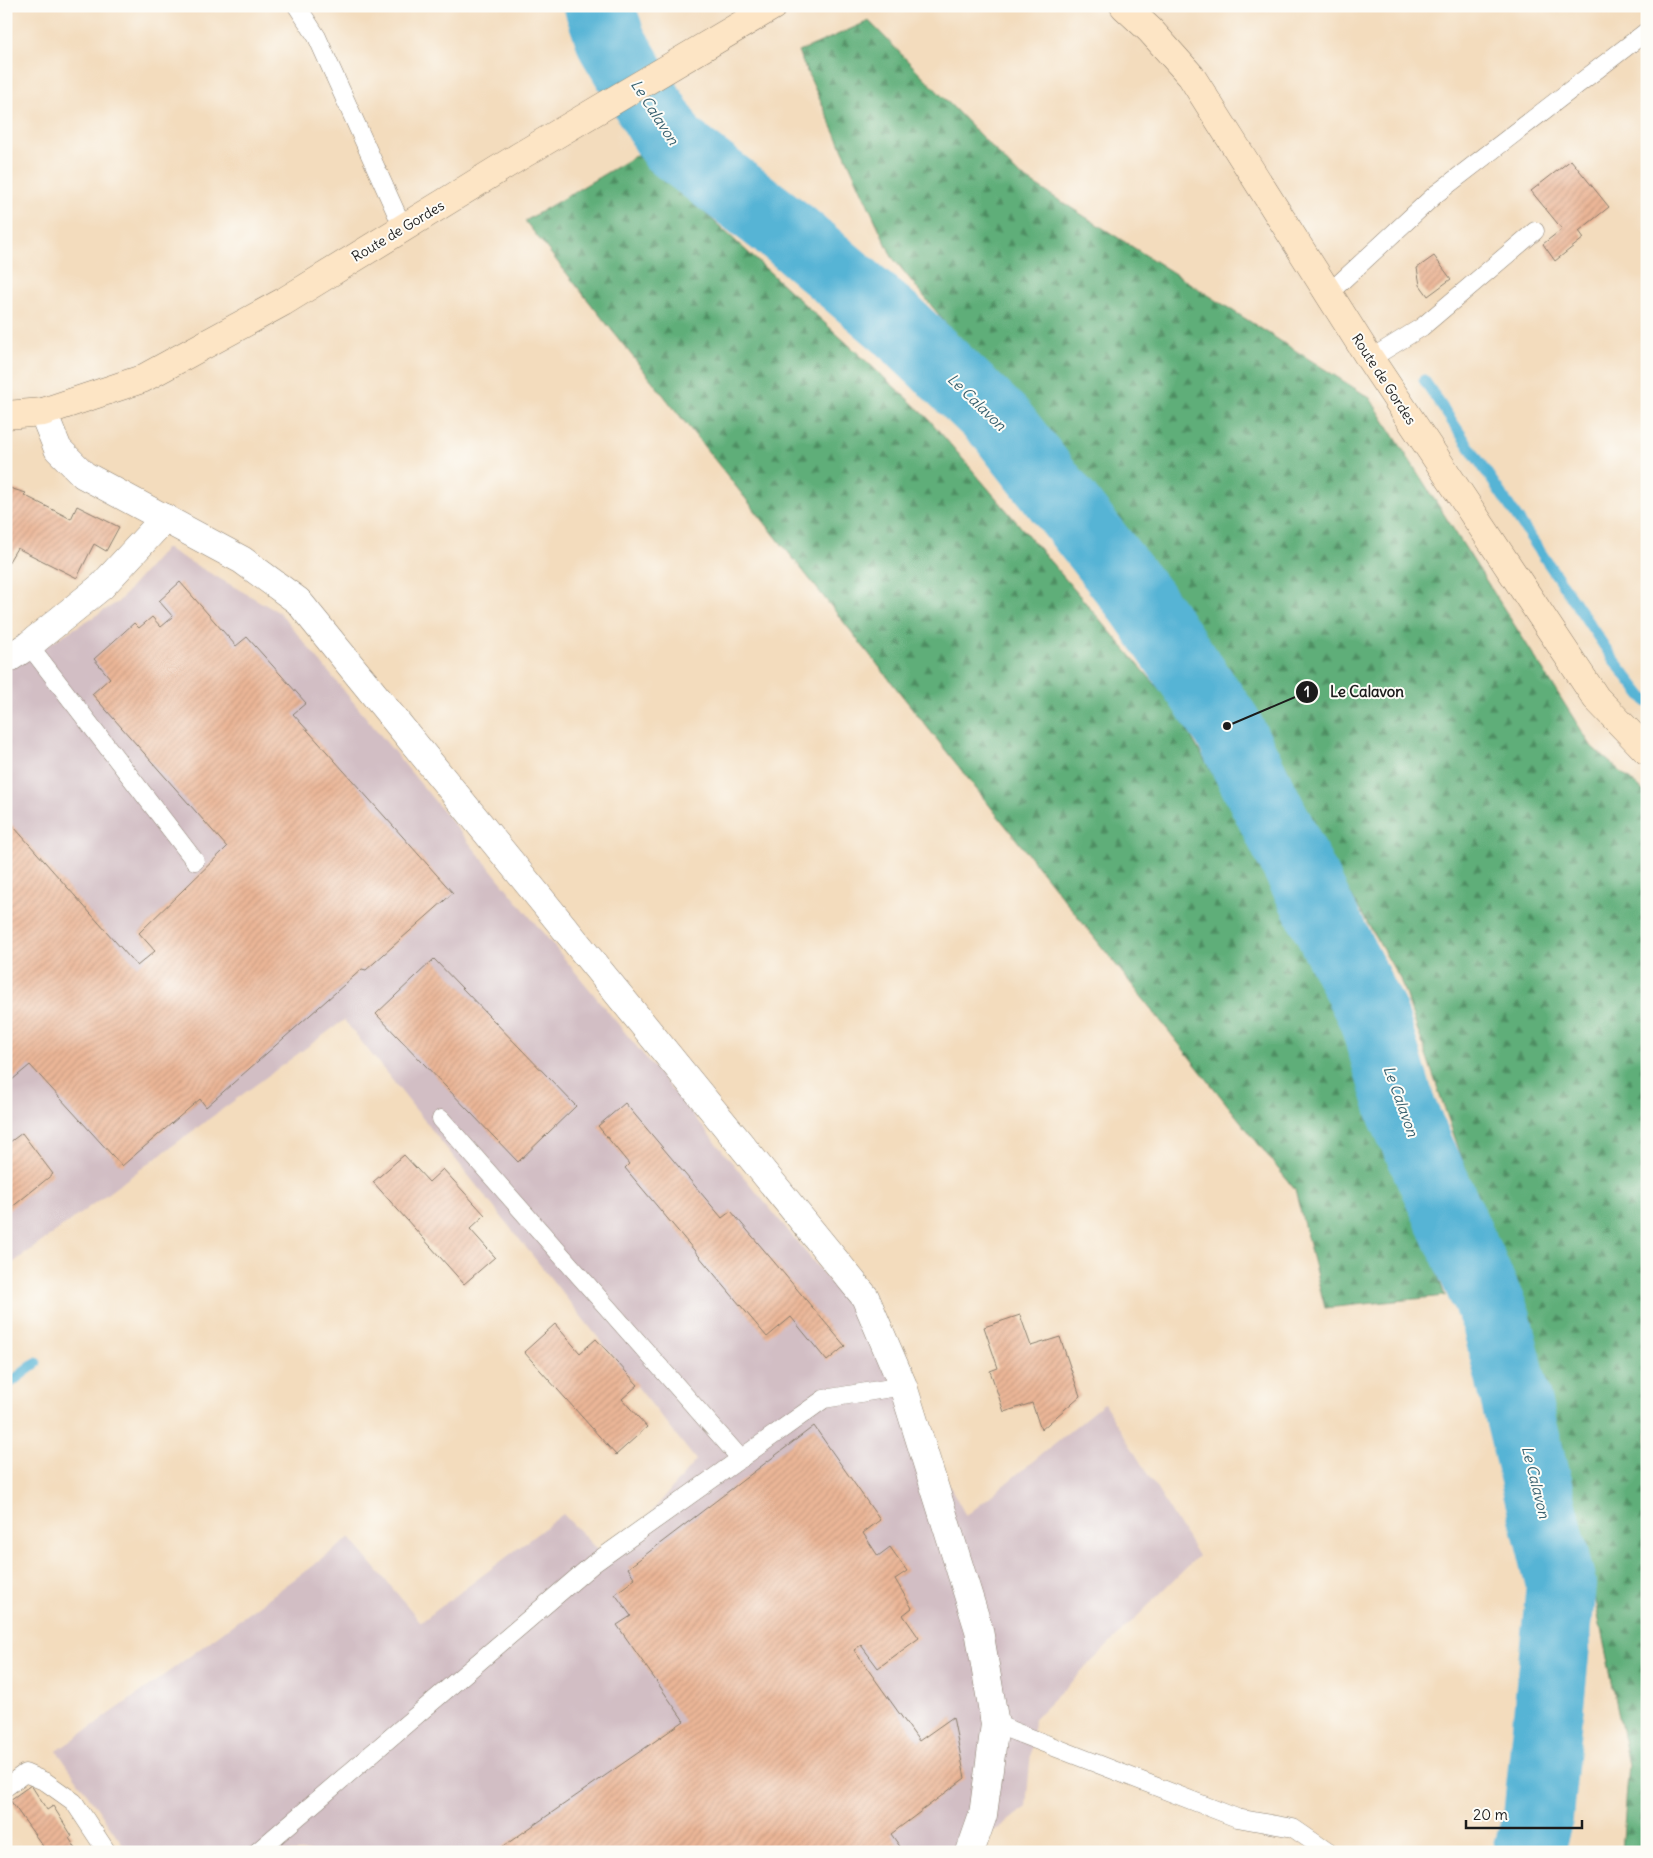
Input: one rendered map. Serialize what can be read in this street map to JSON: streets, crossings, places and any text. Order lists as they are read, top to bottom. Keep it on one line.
{"streets":{"street":["Route de Gordes"]},"water":["Le Calavon"],"places":["Le Calavon"],"scale_bar":"20 m"}
